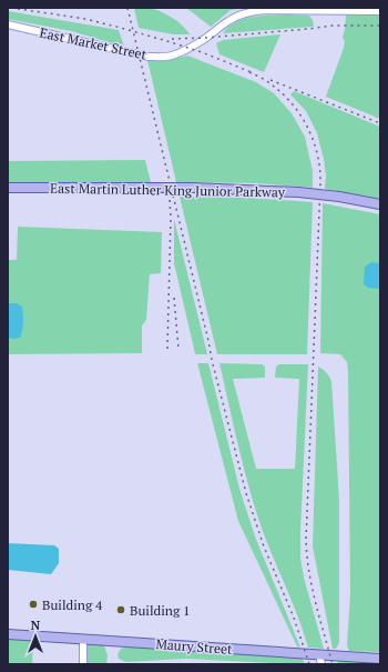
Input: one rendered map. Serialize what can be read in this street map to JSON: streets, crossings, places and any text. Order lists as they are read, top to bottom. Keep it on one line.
{"streets":{"main road":["East Martin Luther King Junior Parkway","Maury Street"],"street":["East Market Street"]},"places":["Building 4","Building 1"],"north":"top"}
